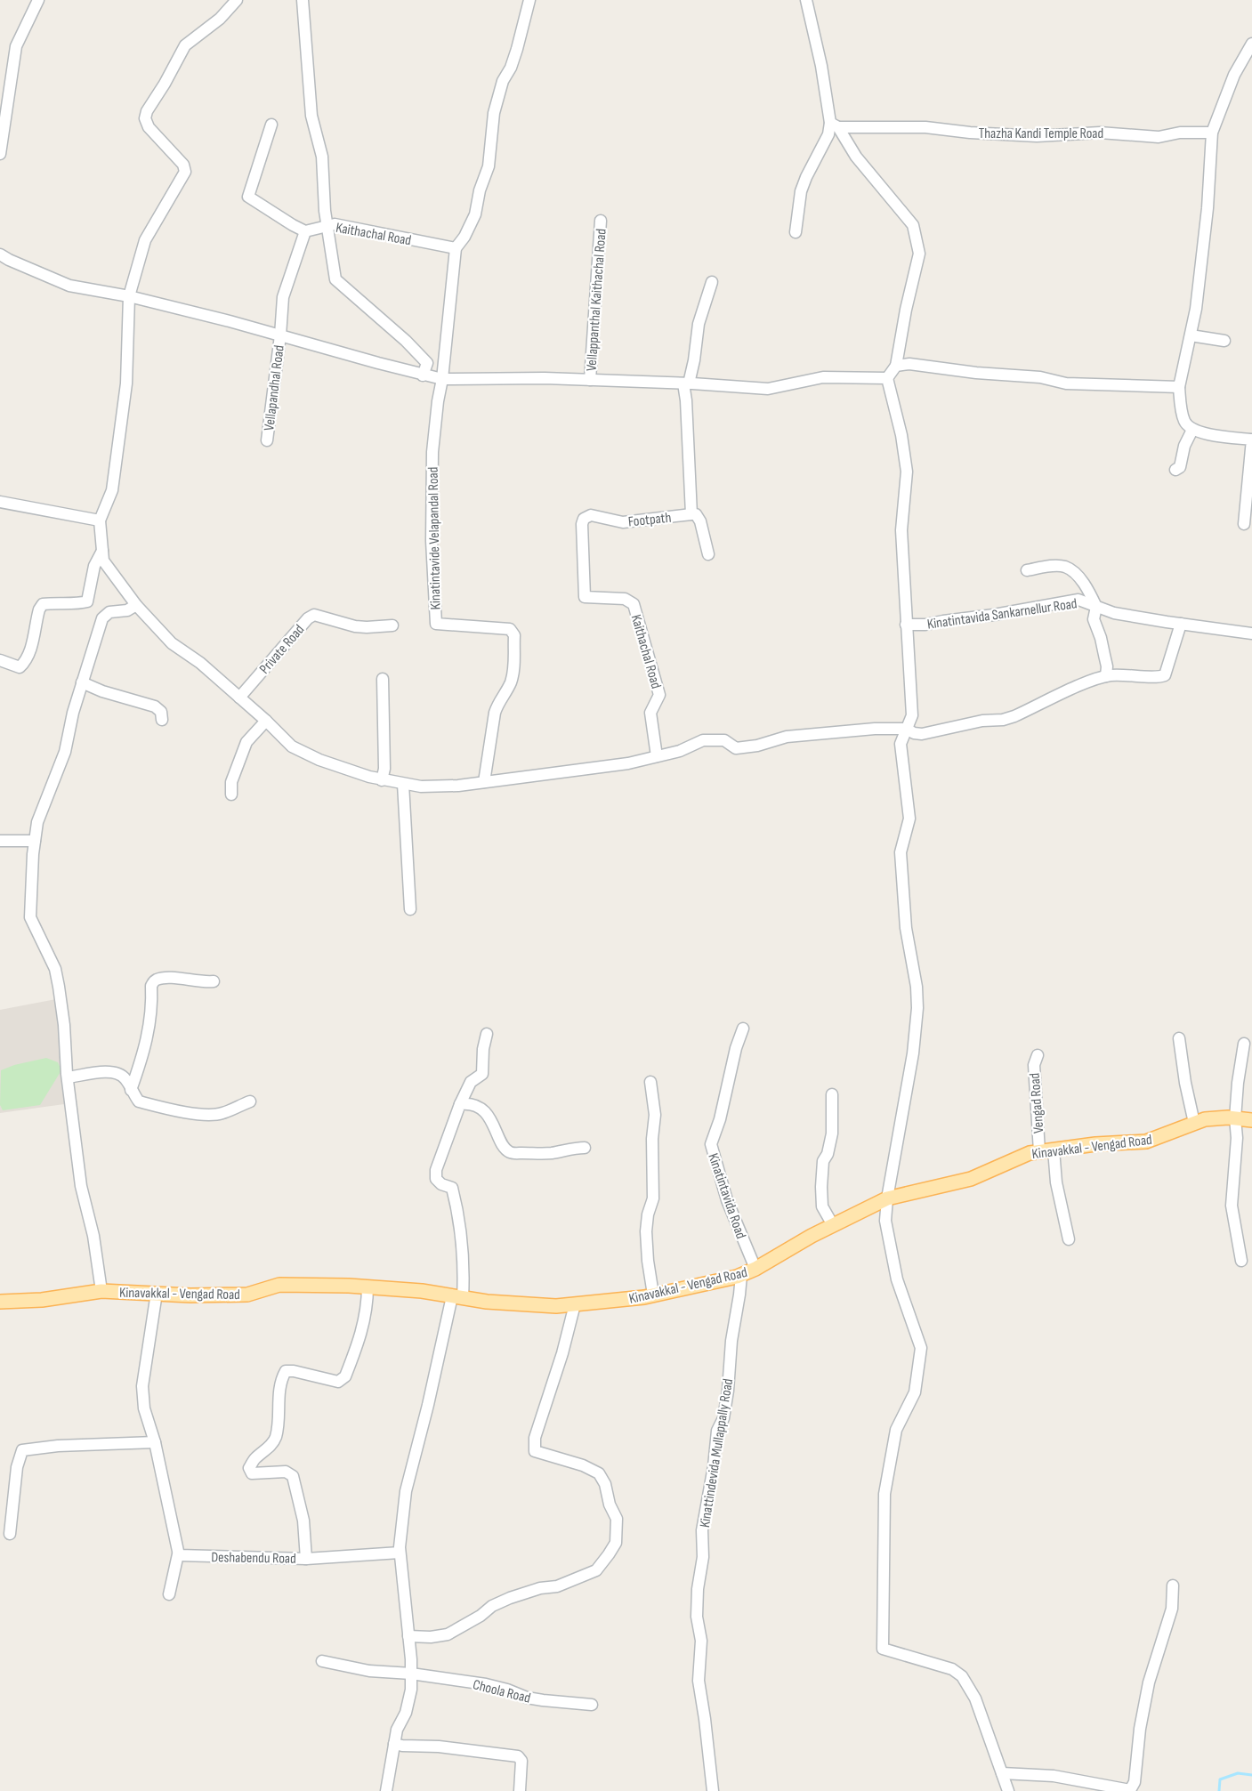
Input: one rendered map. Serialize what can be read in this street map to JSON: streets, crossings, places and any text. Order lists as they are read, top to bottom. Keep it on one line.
{"streets":{"main road":["Kinavakkal - Vengad Road"],"street":["Thazha Kandi Temple Road","Kaithachal Road","Vellappanthal Kaithachal Road","Vellapandhal Road","Footpath","Kinatintavide Velapandal Road","Kinatintavida Sankarnellur Road","Private Road","Vengad Road","Kinatintavida Road","Kinattindevida Mullappally Road","Deshabendu Road","Choola Road"]},"crossings":[["Kaithachal Road","Footpath"],["Vengad Road","Kinavakkal - Vengad Road"],["Kinavakkal - Vengad Road","Kinatintavida Road"],["Kinavakkal - Vengad Road","Kinattindevida Mullappally Road"],["Kinavakkal - Vengad Road","Deshabendu Road"]]}
